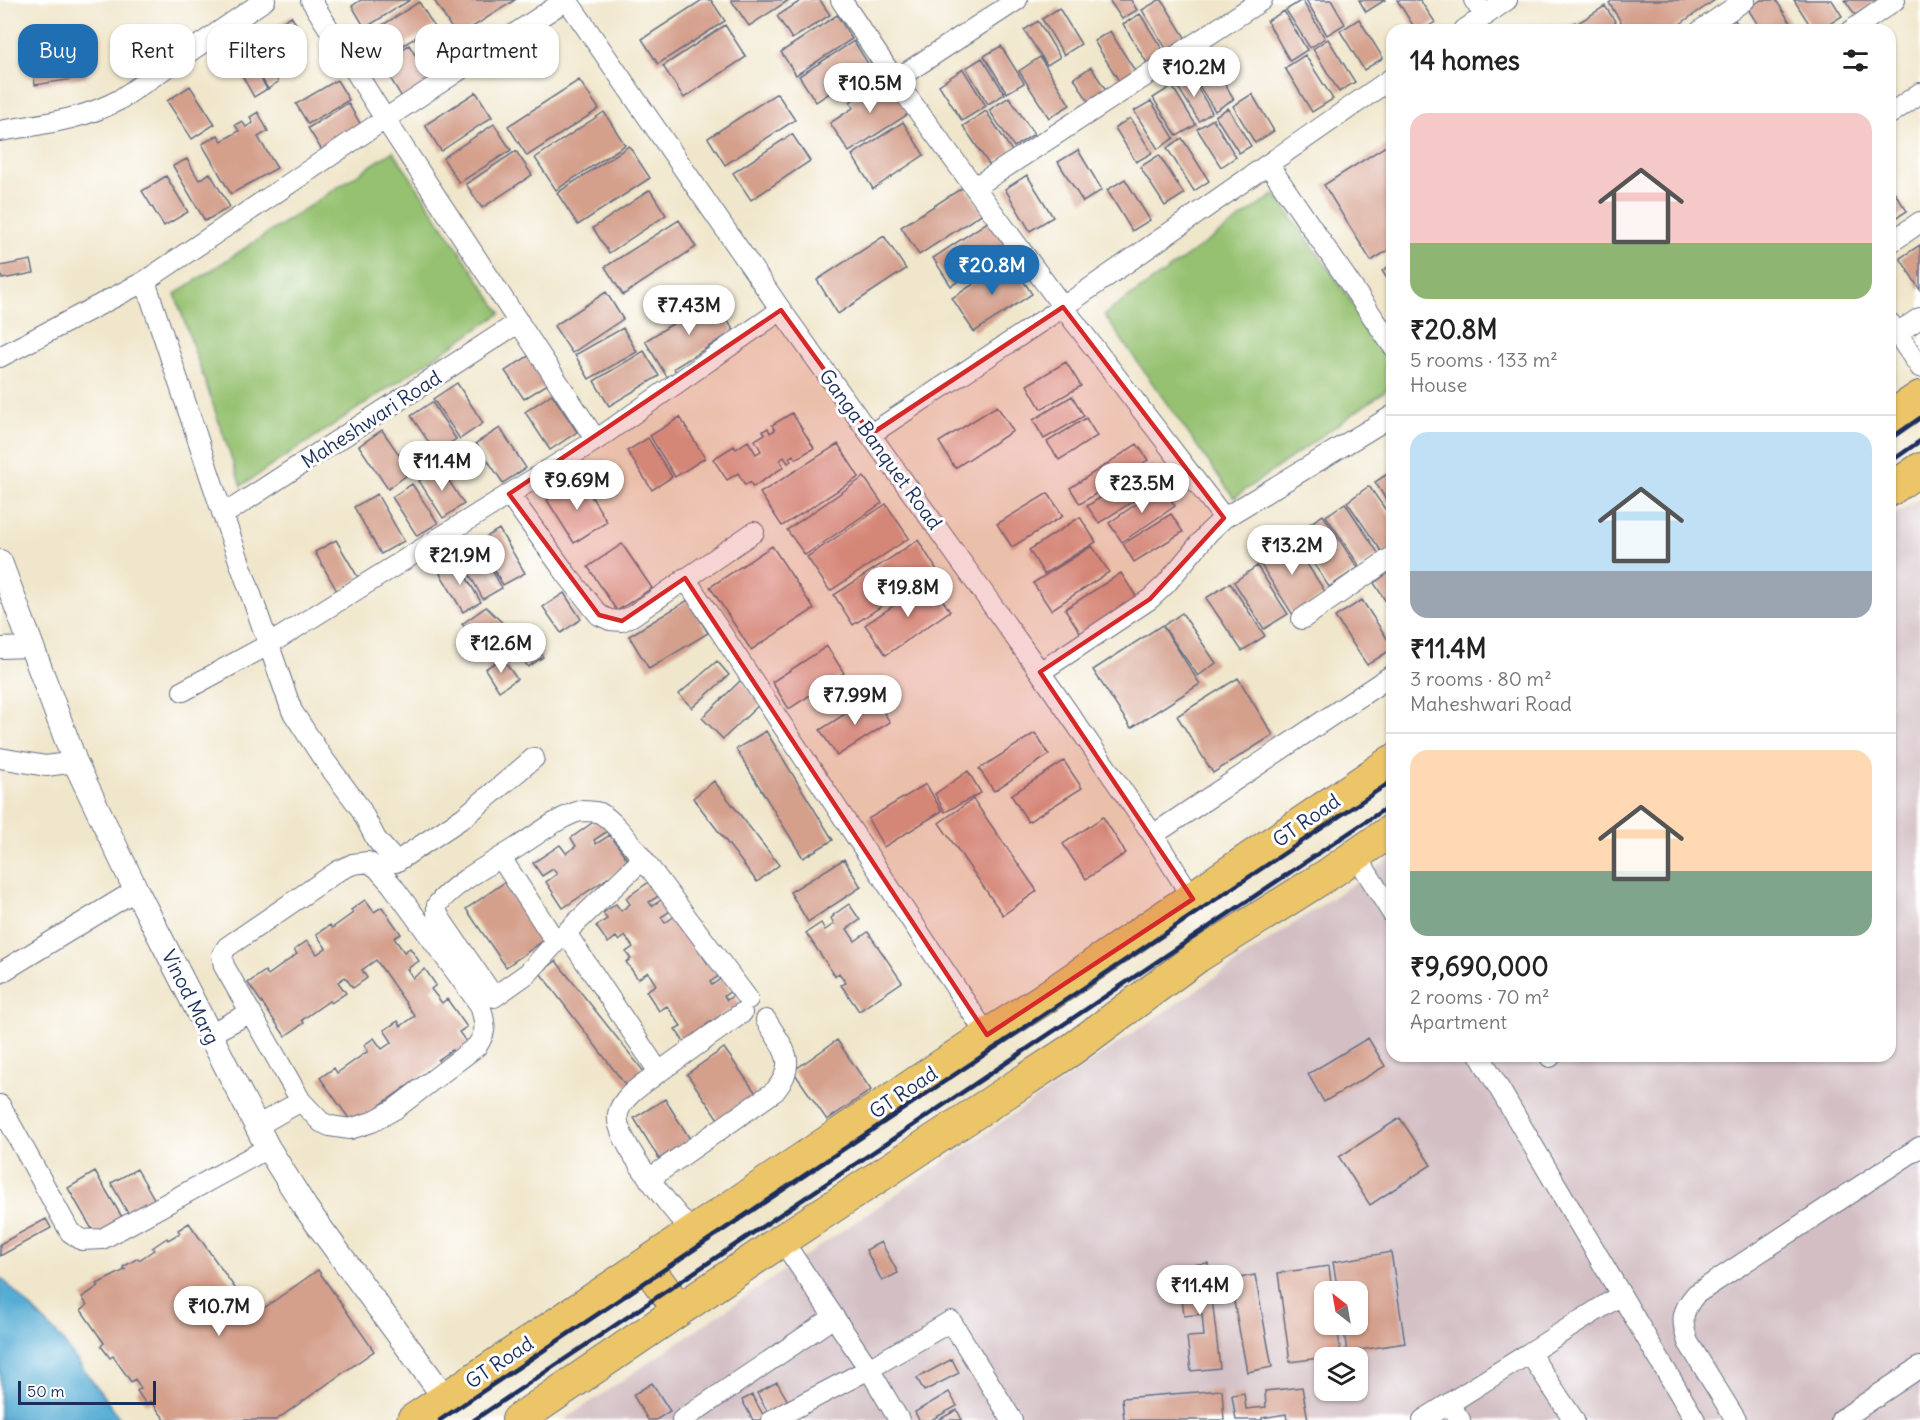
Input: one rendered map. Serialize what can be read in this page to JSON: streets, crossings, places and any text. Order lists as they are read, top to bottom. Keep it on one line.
{"streets":{"highway":["GT Road"],"street":["Maheshwari Road","Ganga Banquet Road","Vinod Marg"]},"crossings":[["Ganga Banquet Road","GT Road"],["GT Road","Vinod Marg"]],"scale_bar":"50 m","north":"top left","page":{"chip":["Buy","Rent","Filters","New","Apartment"],"heading":"14 homes","price":["₹10.2M","₹10.5M","₹20.8M","₹7.43M","₹11.4M","₹9.69M","₹23.5M","₹13.2M","₹21.9M","₹19.8M","₹12.6M","₹7.99M","₹11.4M","₹10.7M"],"list":[{"name":"₹20.8M","note":"5 rooms · 133 m² · House"},{"name":"₹11.4M","note":"3 rooms · 80 m² · Maheshwari Road"},{"name":"₹9,690,000","note":"2 rooms · 70 m² · Apartment"}],"scale":"50 m"}}
